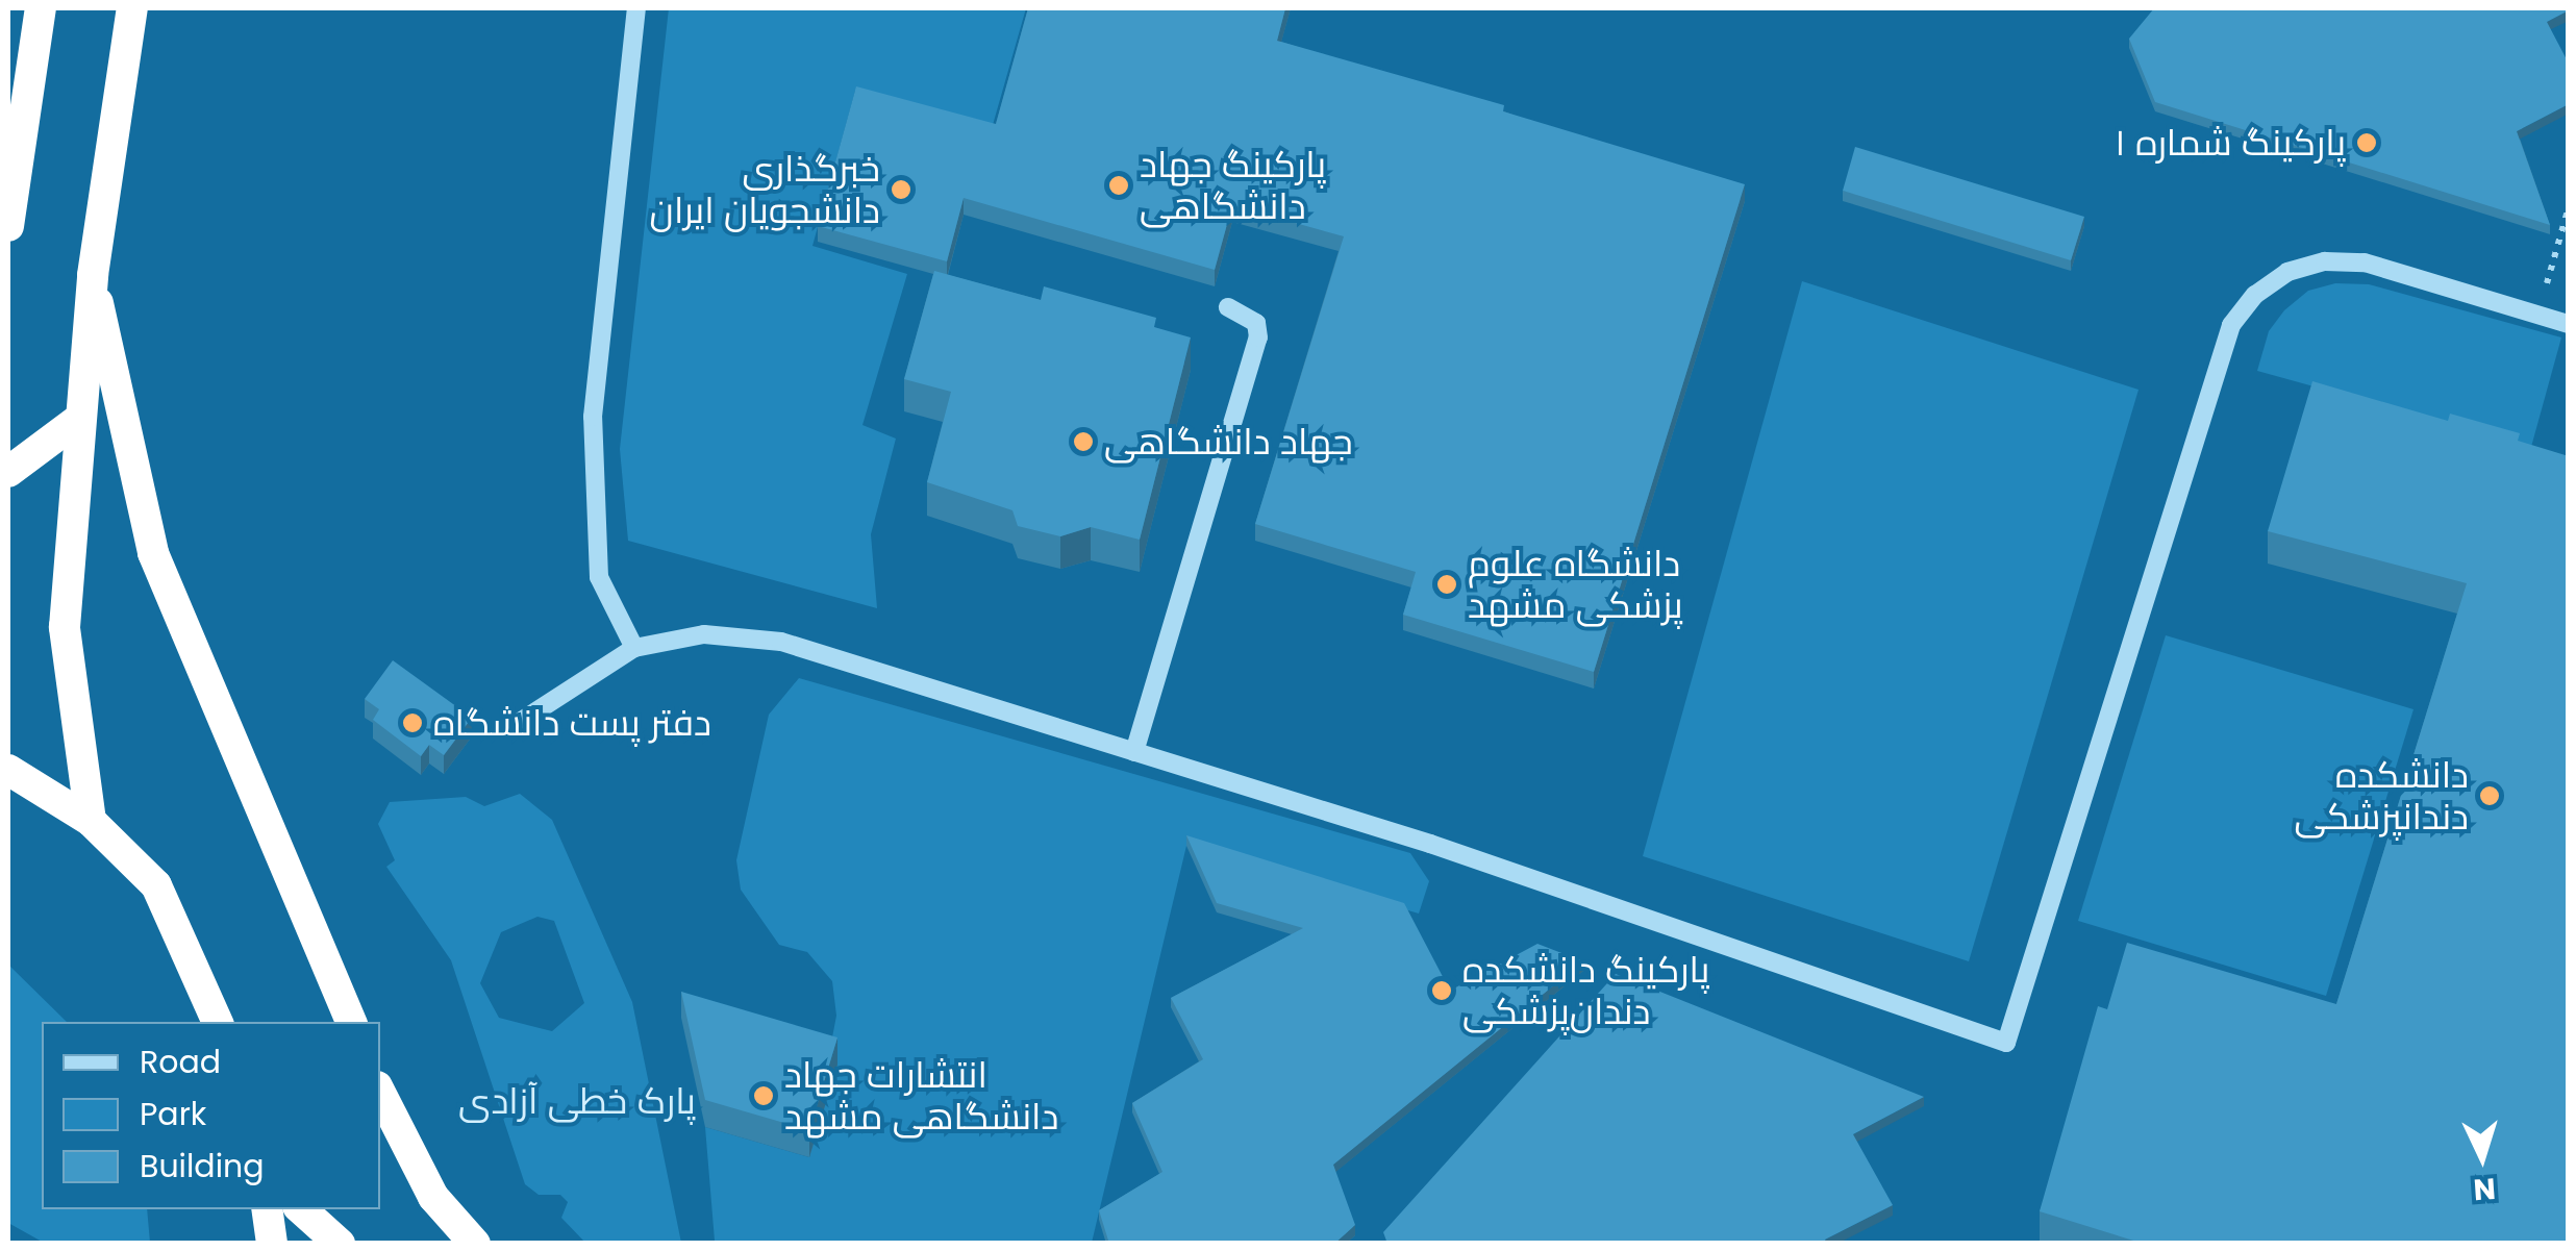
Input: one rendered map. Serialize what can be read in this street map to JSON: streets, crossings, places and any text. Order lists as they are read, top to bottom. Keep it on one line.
{"parks":["پارک خطی آزادی"],"places":["پارکینگ شماره ۱","پارکینگ جهاد دانشگاهی","خبرگذاری دانشجویان ایران","جهاد دانشگاهی","دانشگاه علوم پزشکی مشهد","دفتر پست دانشگاه","دانشکده دندانپزشکی","پارکینگ دانشکده دندان‌پزشکی","انتشارات جهاد دانشگاهی مشهد"],"legend":["Road","Park","Building"],"north":"bottom"}
